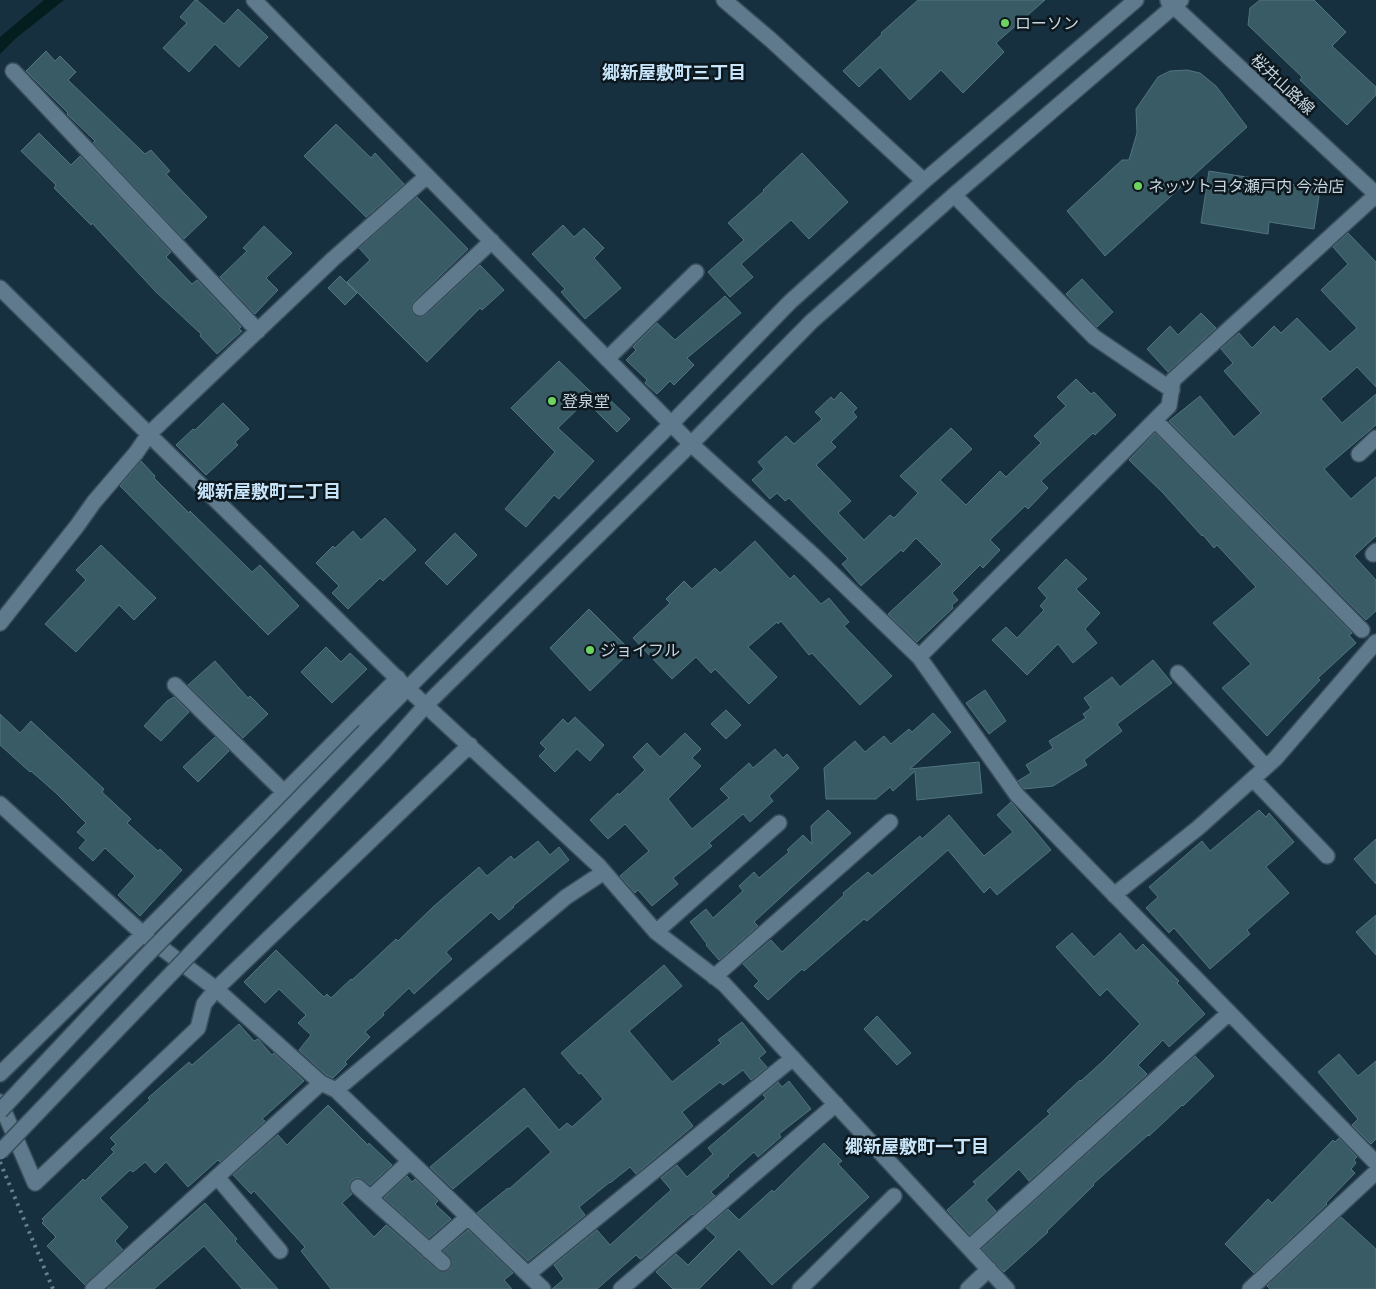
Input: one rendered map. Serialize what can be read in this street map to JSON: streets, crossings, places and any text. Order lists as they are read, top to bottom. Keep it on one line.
{"streets":{"street":["桜井山路線"]},"districts":["郷新屋敷町三丁目","郷新屋敷町二丁目","郷新屋敷町一丁目"],"places":["ローソン","ネッツトヨタ瀬戸内 今治店","登泉堂","ジョイフル"]}
